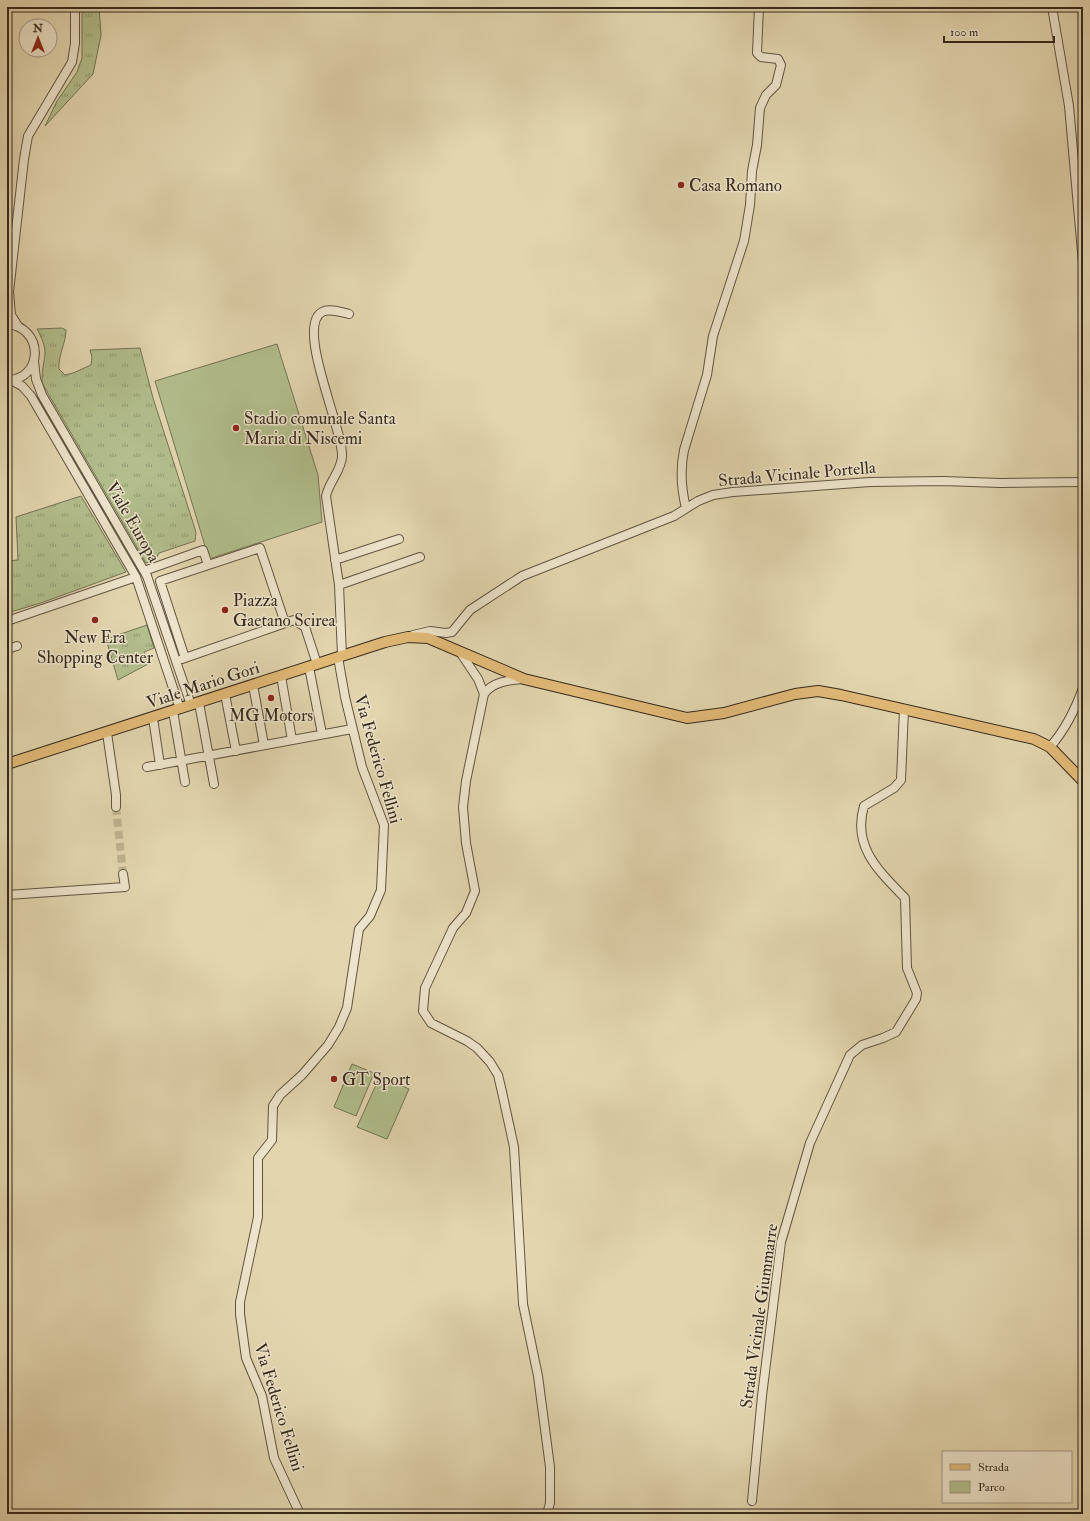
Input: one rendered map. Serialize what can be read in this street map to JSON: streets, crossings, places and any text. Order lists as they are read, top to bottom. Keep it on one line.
{"streets":{"main road":["Viale Mario Gori"],"street":["Strada Vicinale Portella","Viale Europa","Via Federico Fellini","Strada Vicinale Giummarre"]},"crossings":[["Strada Vicinale Portella","Viale Mario Gori"],["Viale Europa","Viale Mario Gori"],["Viale Mario Gori","Via Federico Fellini"]],"places":["Casa Romano","Stadio comunale Santa Maria di Niscemi","Piazza Gaetano Scirea","New Era Shopping Center","MG Motors","GT Sport"],"legend":["Strada","Parco"],"scale_bar":"100 m","north":"top"}
